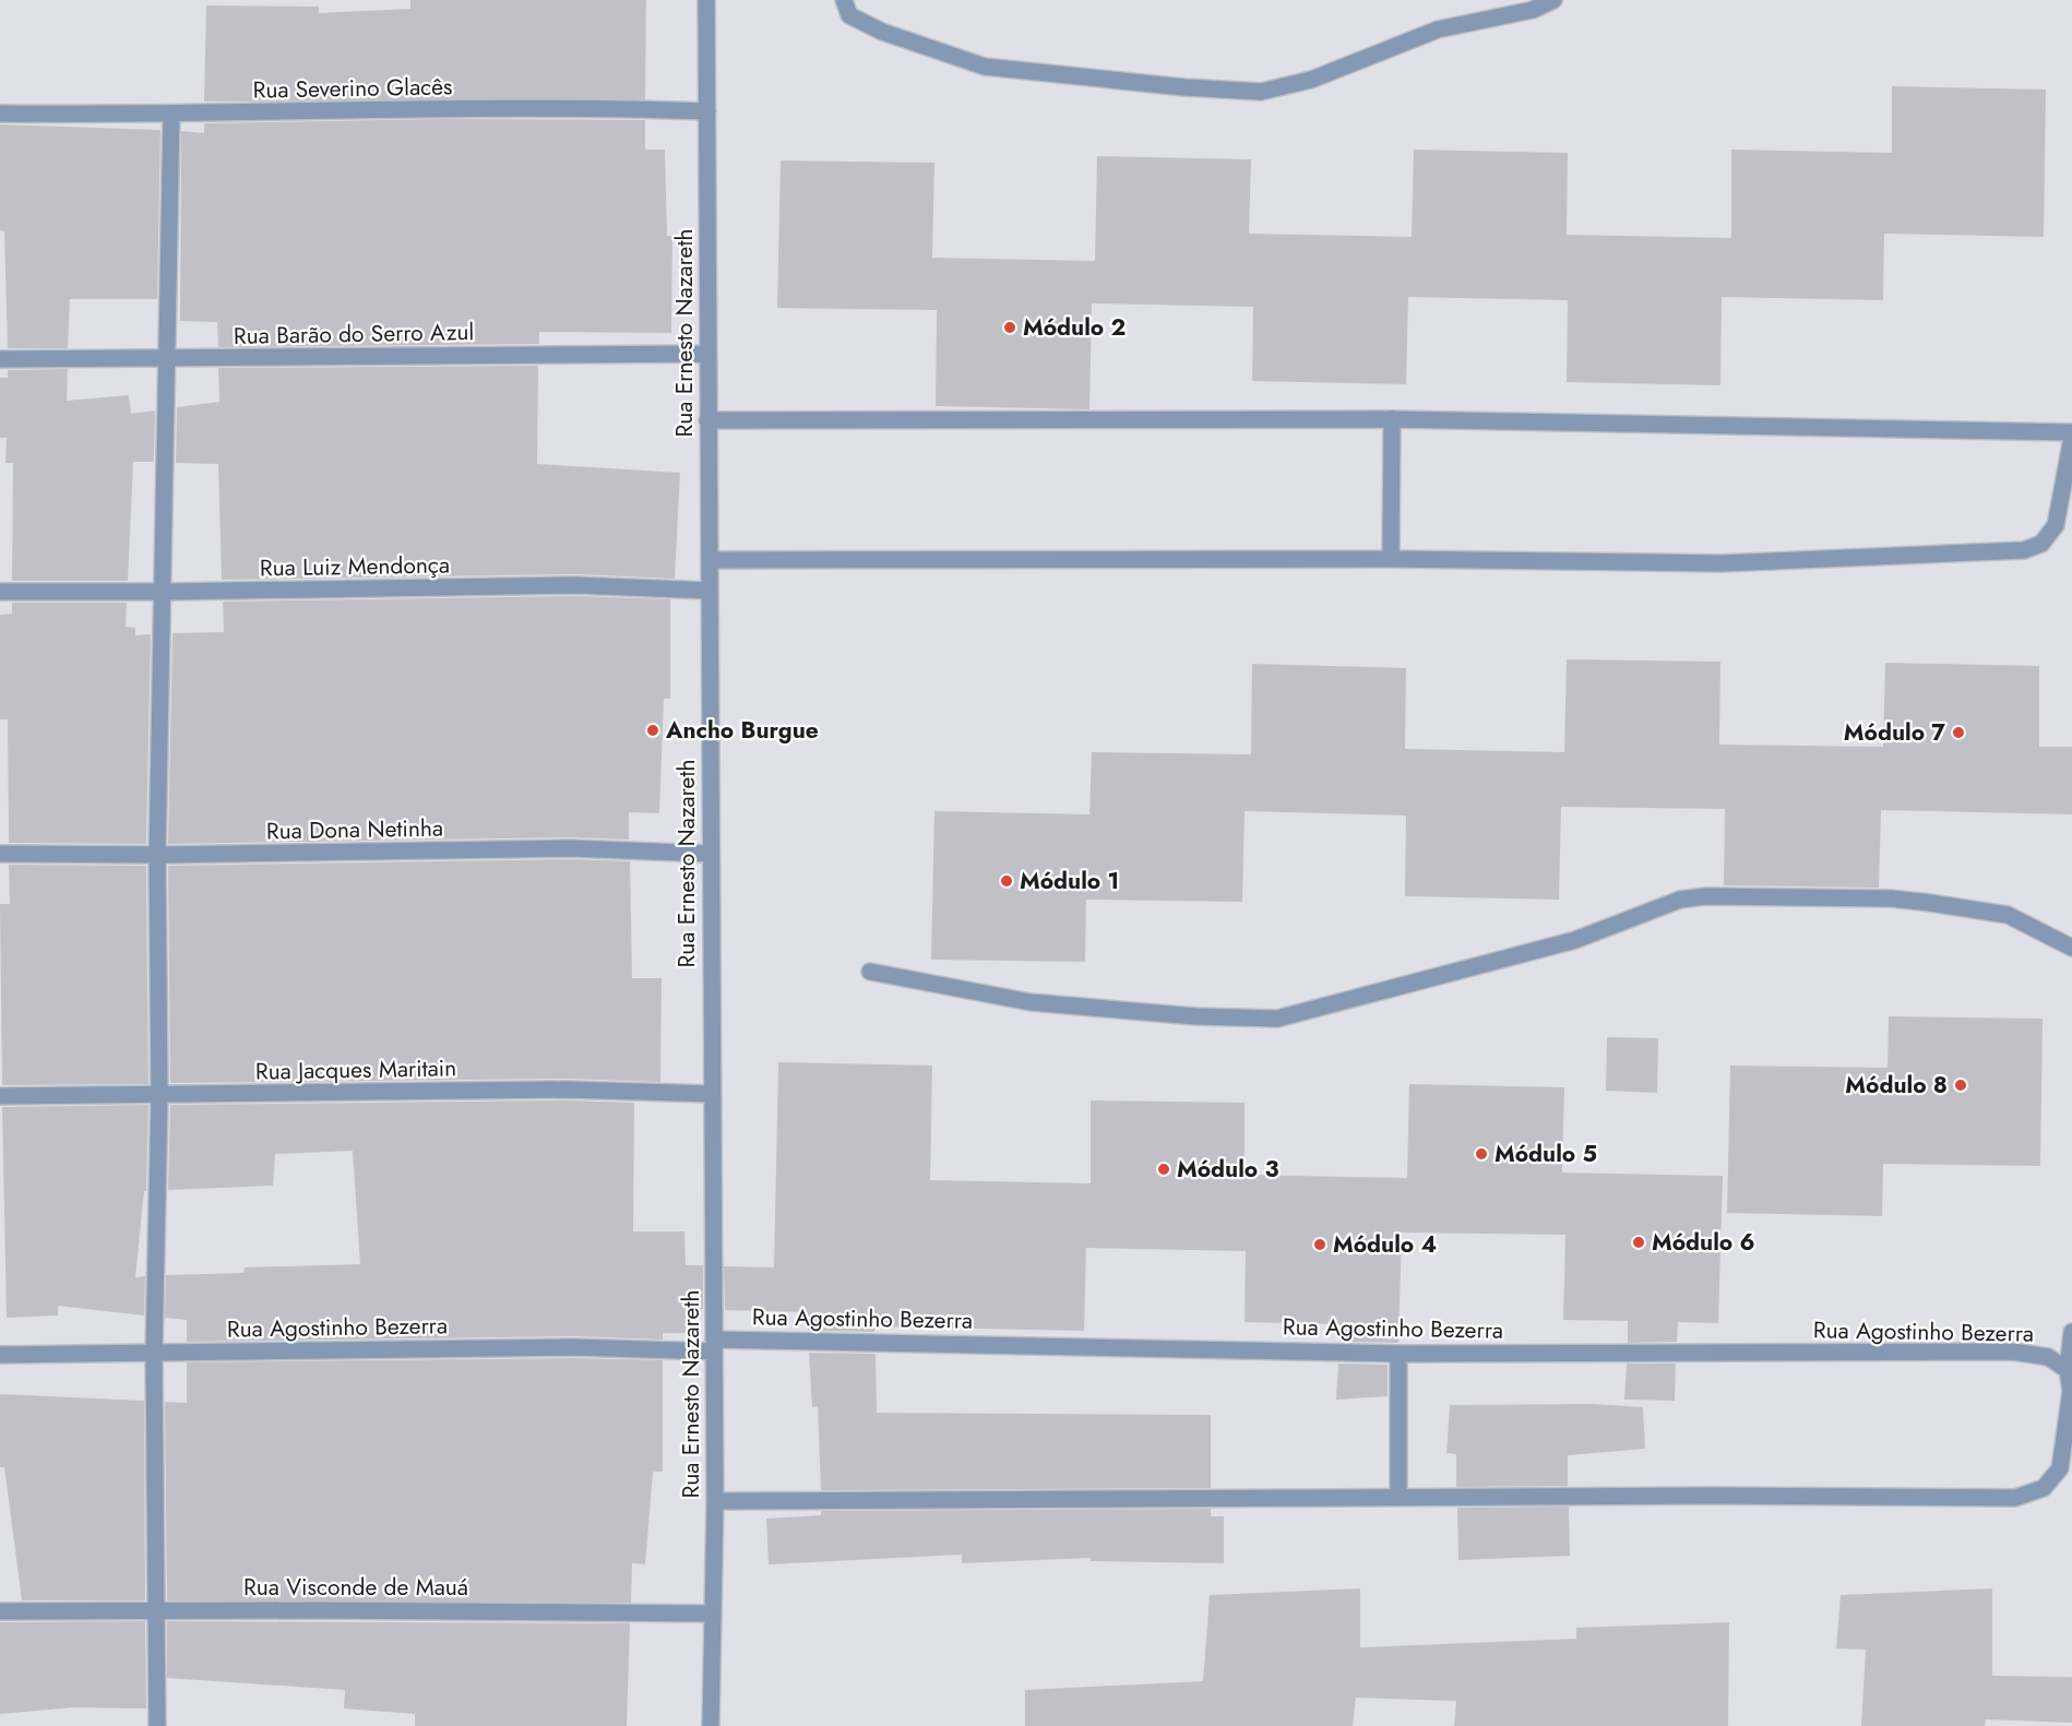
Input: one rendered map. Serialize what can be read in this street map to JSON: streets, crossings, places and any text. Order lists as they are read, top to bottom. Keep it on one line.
{"streets":{"street":["Rua Severino Glacês","Rua Ernesto Nazareth","Rua Barão do Serro Azul","Rua Luiz Mendonça","Rua Dona Netinha","Rua Jacques Maritain","Rua Agostinho Bezerra","Rua Visconde de Mauá"]},"crossings":[["Rua Severino Glacês","Rua Ernesto Nazareth"],["Rua Ernesto Nazareth","Rua Barão do Serro Azul"],["Rua Ernesto Nazareth","Rua Luiz Mendonça"],["Rua Ernesto Nazareth","Rua Dona Netinha"],["Rua Ernesto Nazareth","Rua Jacques Maritain"],["Rua Ernesto Nazareth","Rua Agostinho Bezerra"],["Rua Ernesto Nazareth","Rua Visconde de Mauá"]],"places":["Módulo 2","Ancho Burgue","Módulo 7","Módulo 1","Módulo 8","Módulo 5","Módulo 3","Módulo 6","Módulo 4"]}
